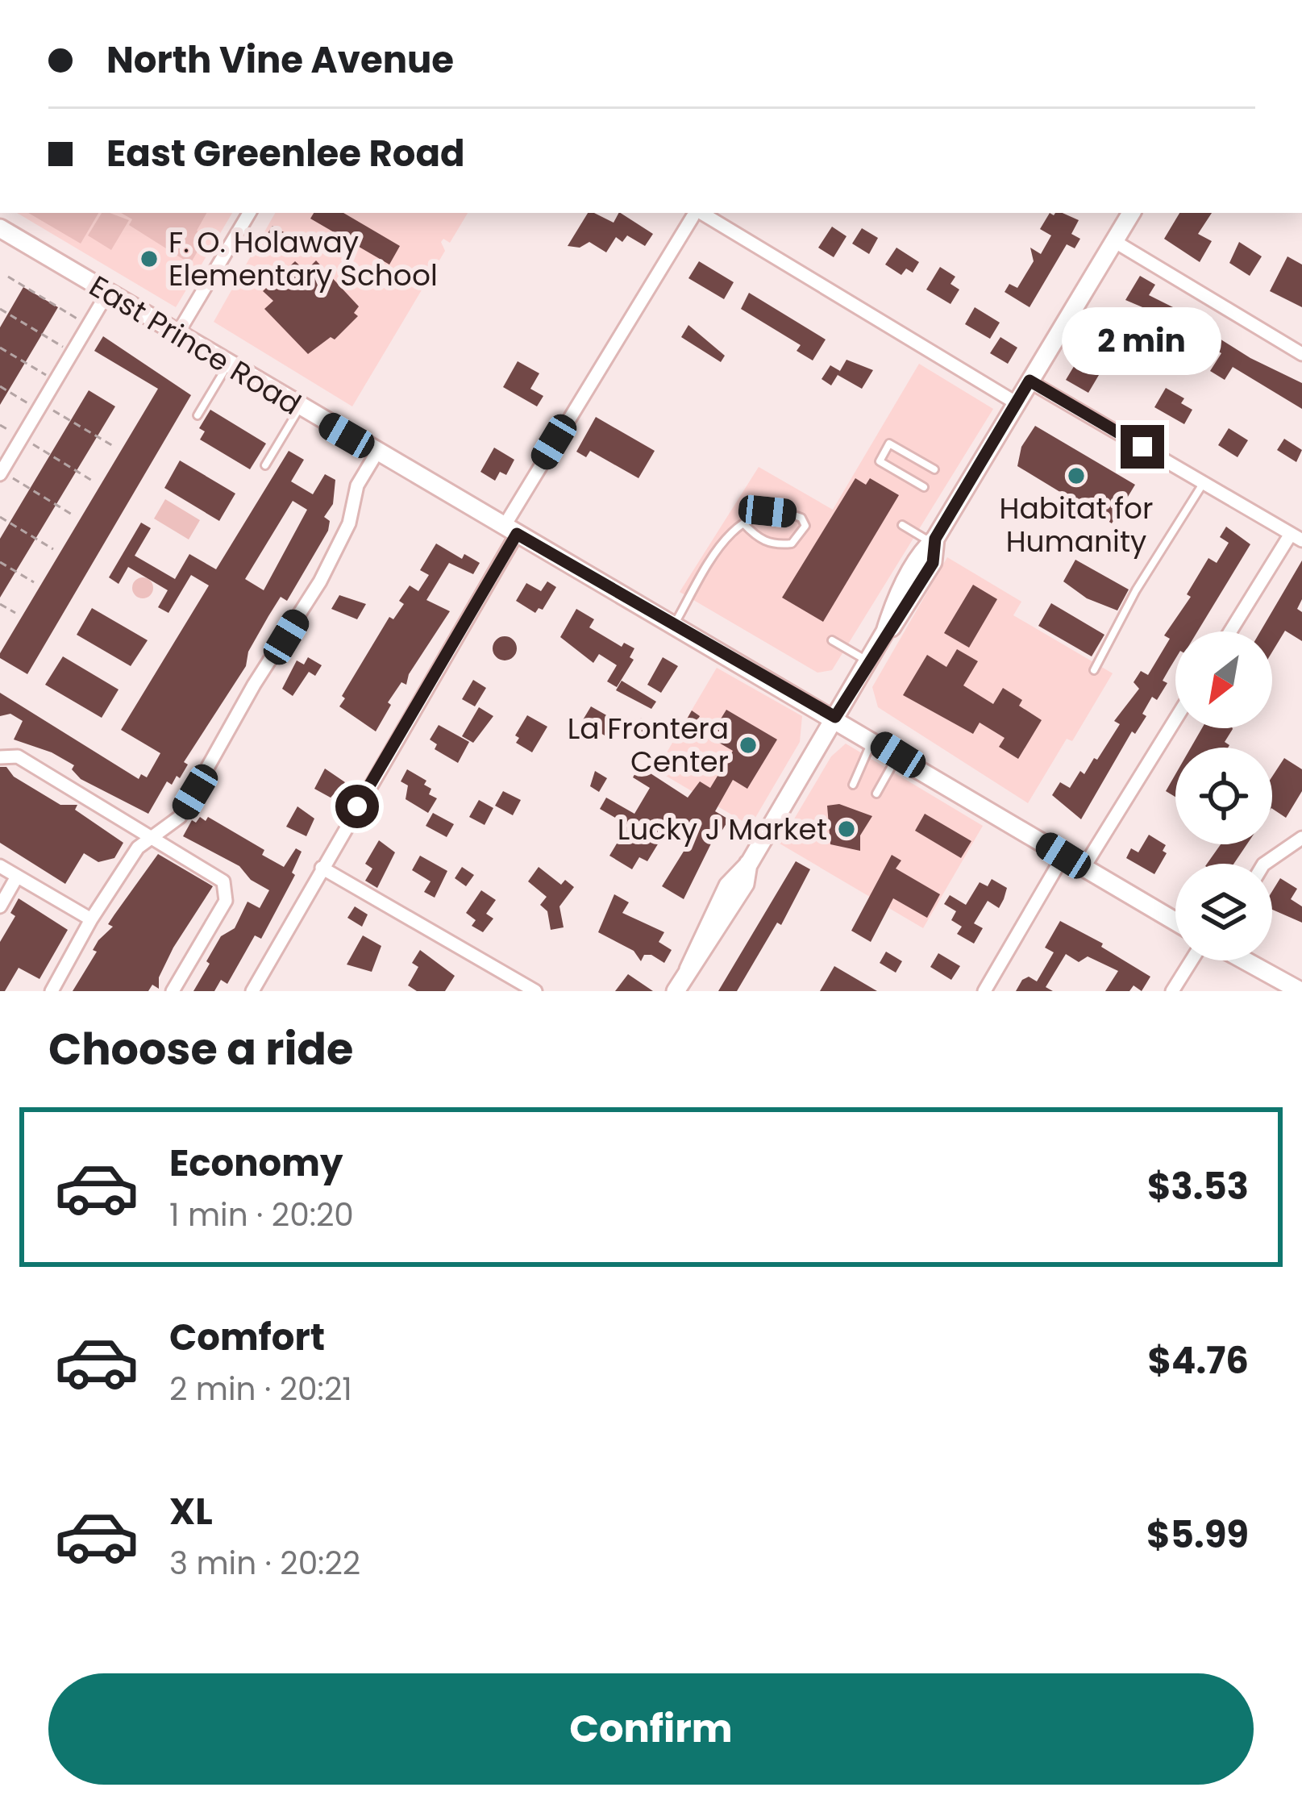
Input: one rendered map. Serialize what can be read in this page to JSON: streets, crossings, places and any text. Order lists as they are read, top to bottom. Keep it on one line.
{"streets":{"main road":["East Prince Road"]},"places":["F. O. Holaway Elementary School","Habitat for Humanity","La Frontera Center","Lucky J Market"],"north":"bottom left","page":{"banner":["North Vine Avenue","East Greenlee Road"],"bubble":"2 min","heading":"Choose a ride","list":[{"name":"Economy","note":"1 min · 20:20","value":"$3.53"},{"name":"Comfort","note":"2 min · 20:21","value":"$4.76"},{"name":"XL","note":"3 min · 20:22","value":"$5.99"}],"buttons":"Confirm"}}
